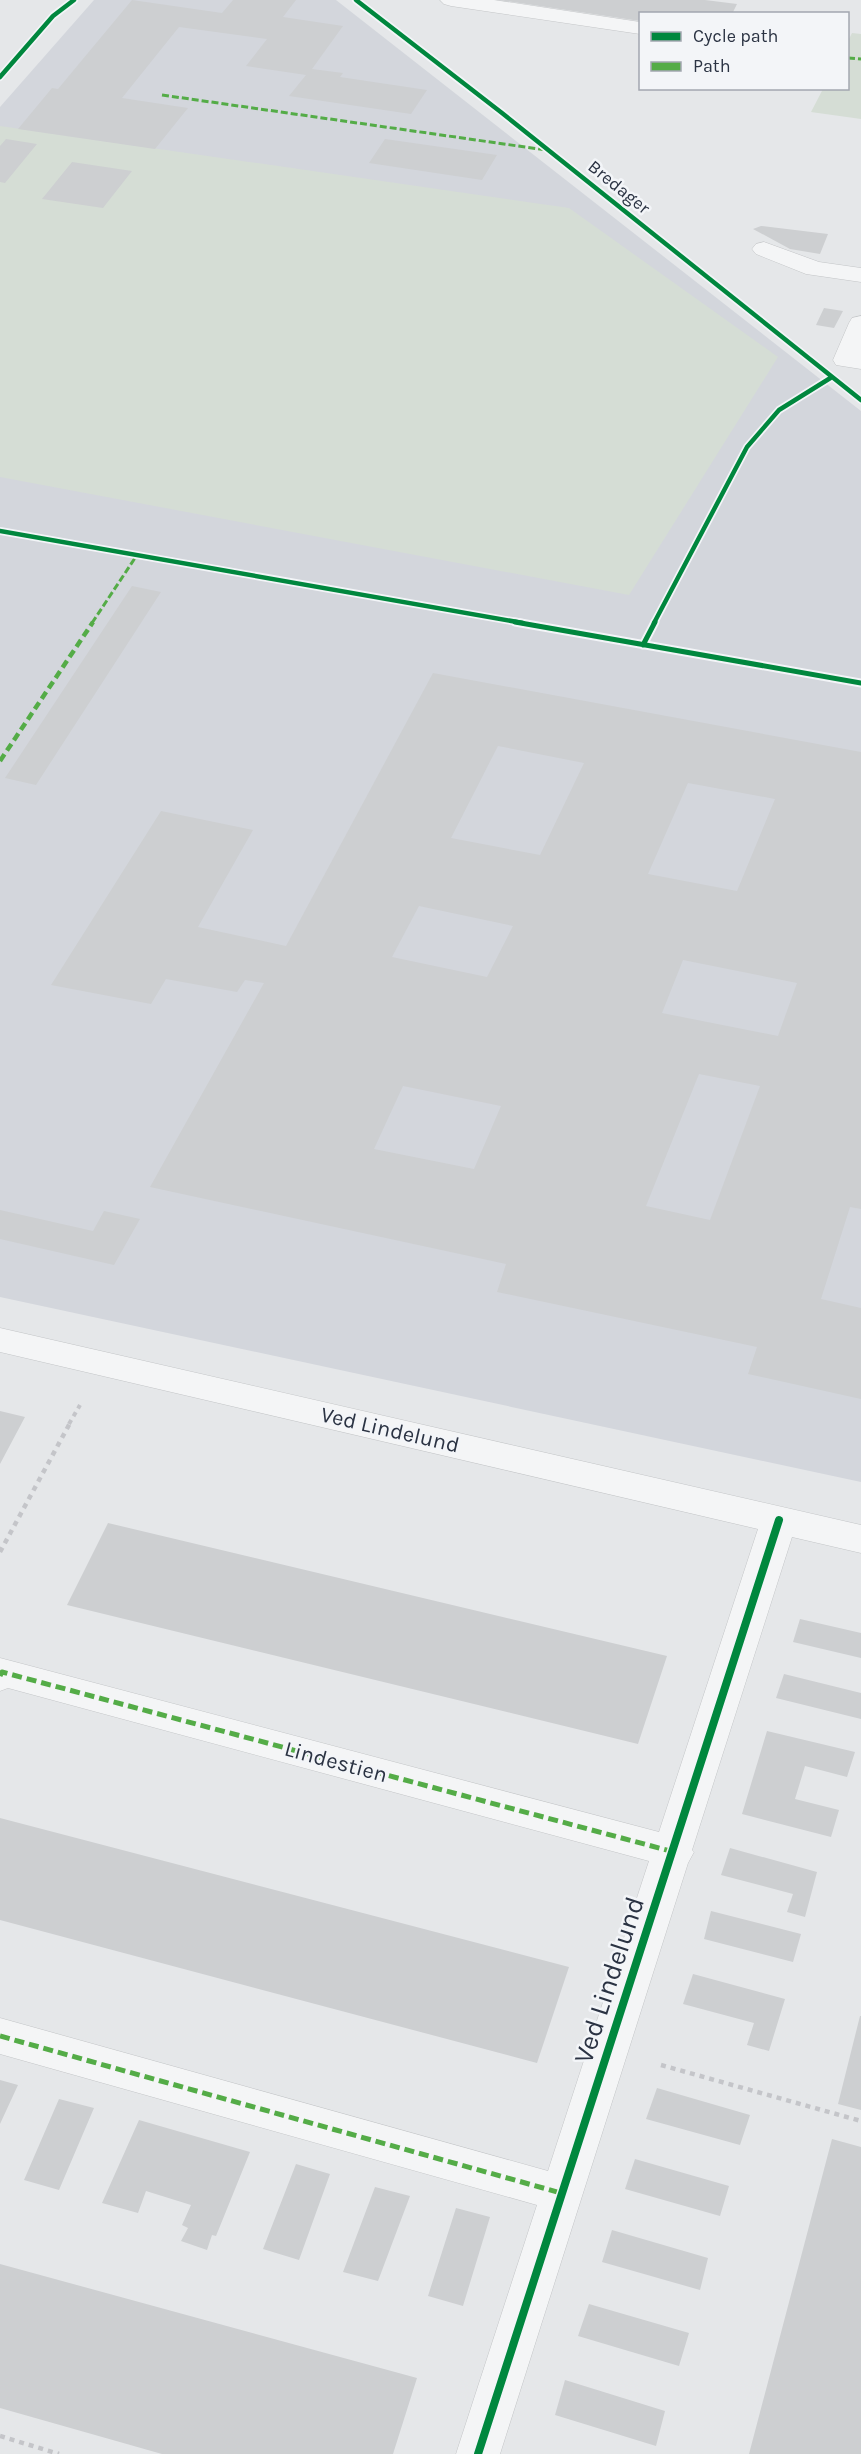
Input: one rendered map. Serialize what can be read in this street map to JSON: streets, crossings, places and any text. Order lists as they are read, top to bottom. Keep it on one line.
{"streets":{"street":["Ved Lindelund","Lindestien"],"cycle path":["Bredager"]},"crossings":[["Ved Lindelund","Lindestien"]],"legend":["Cycle path","Path"]}
